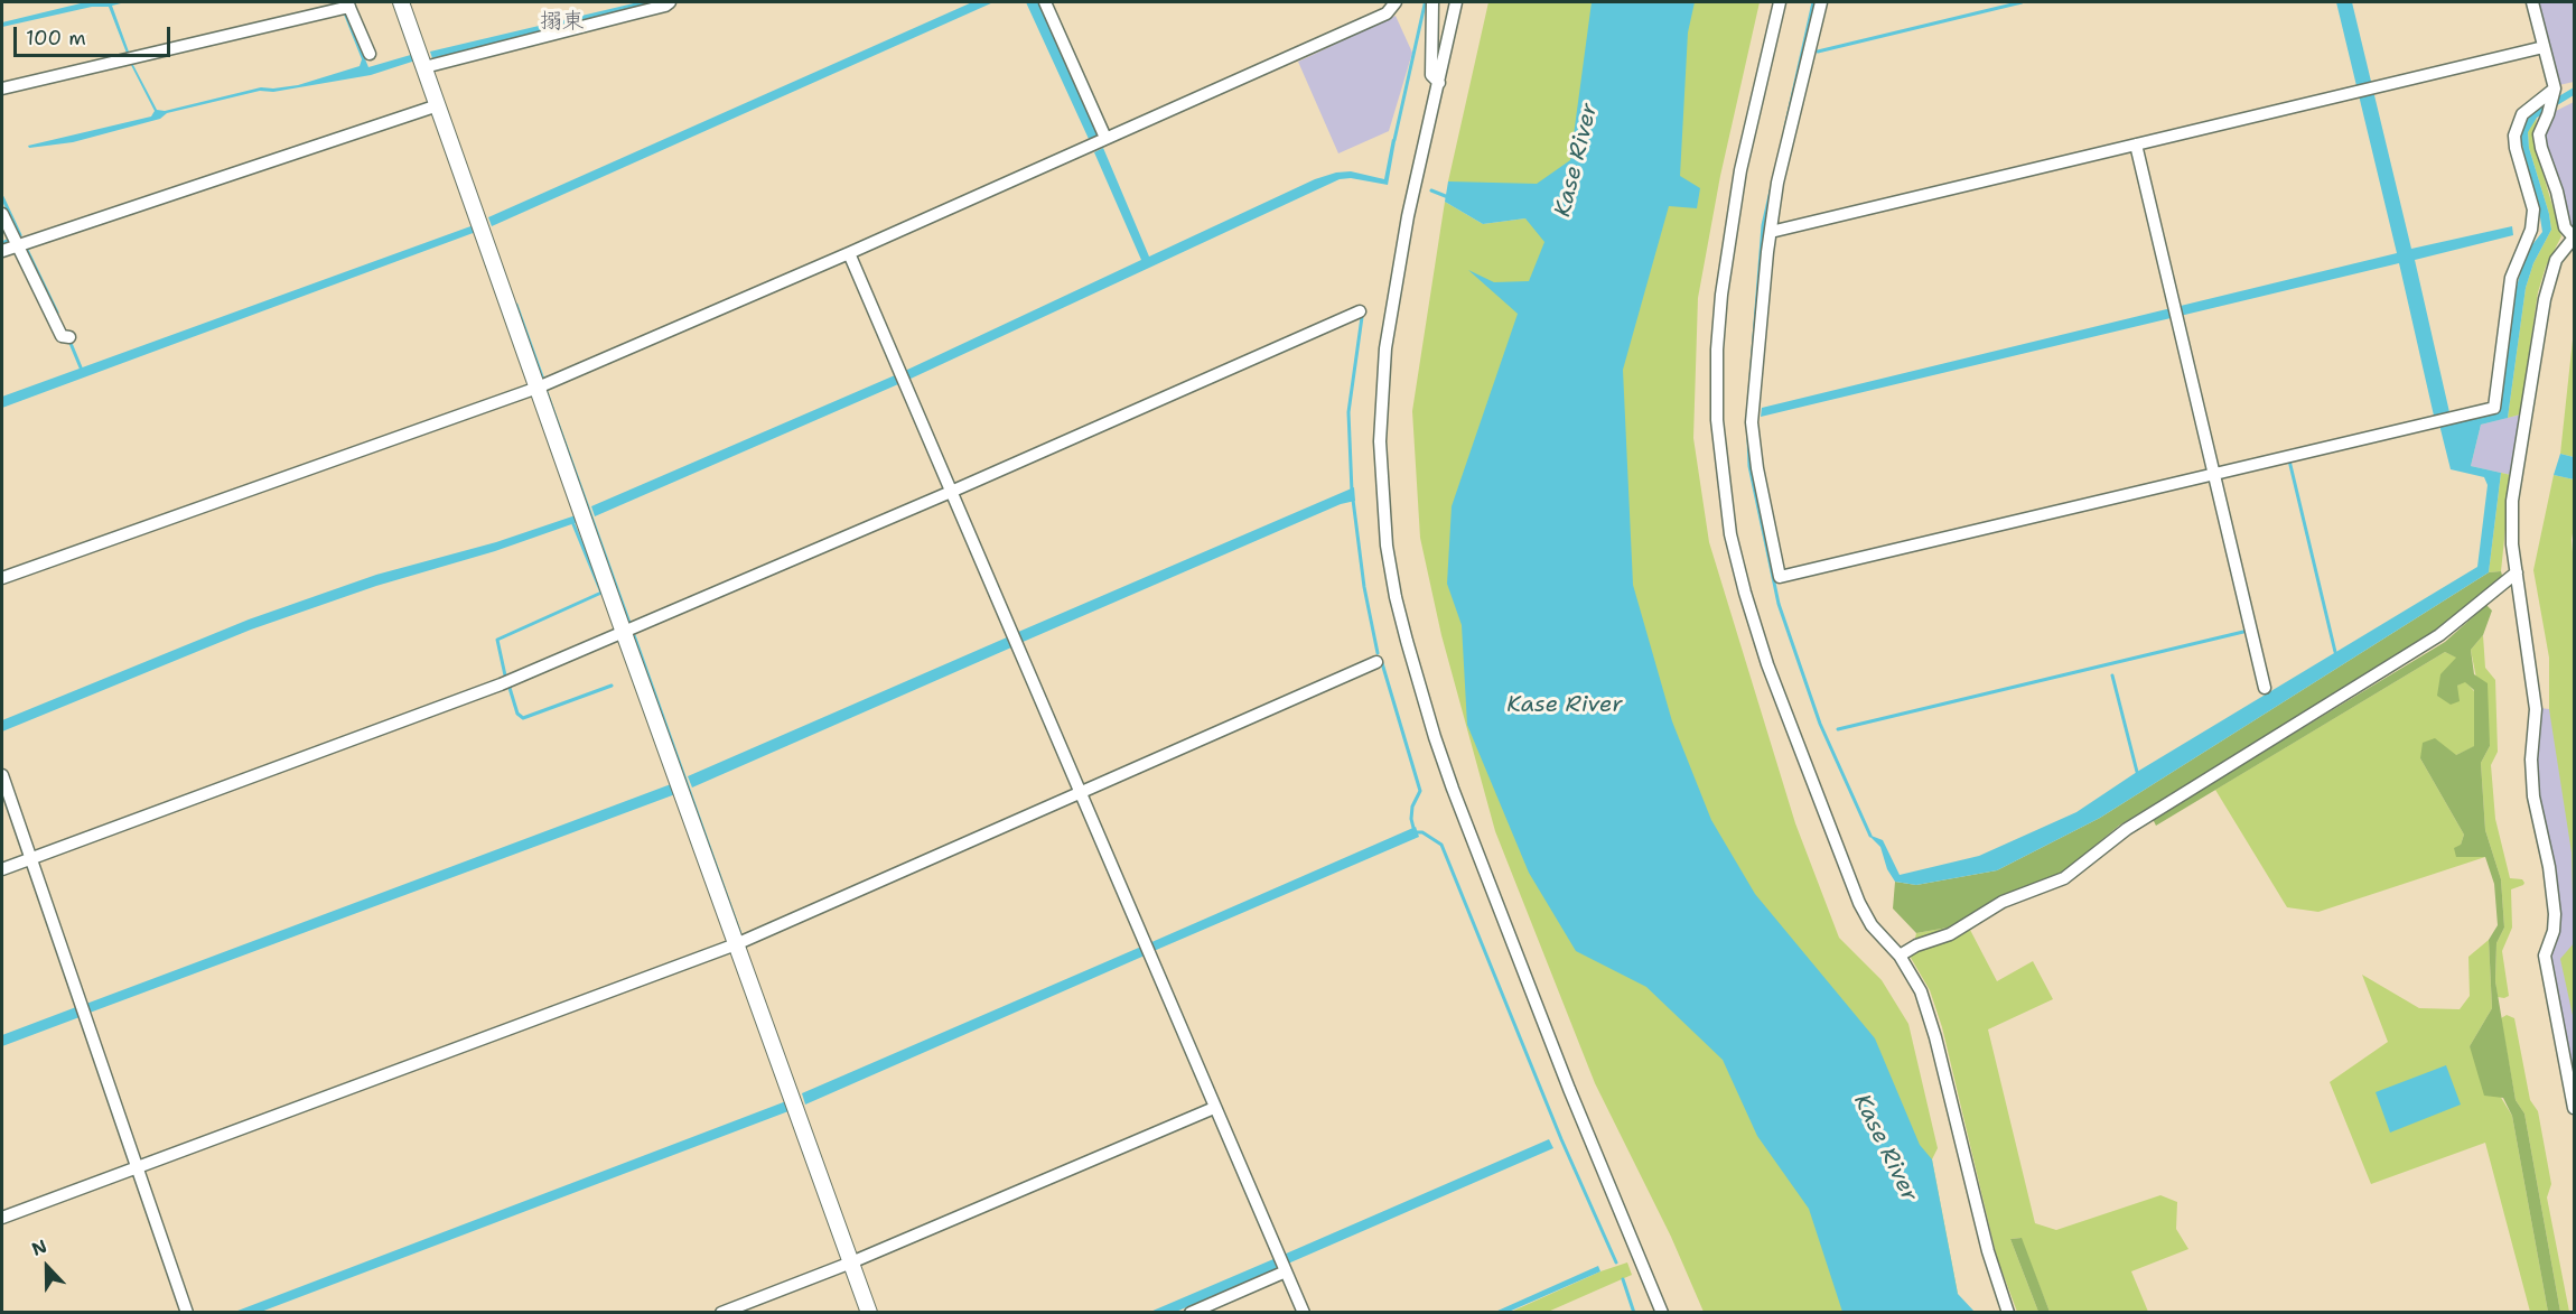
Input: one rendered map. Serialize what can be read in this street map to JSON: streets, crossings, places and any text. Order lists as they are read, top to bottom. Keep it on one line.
{"districts":["搦東"],"water":["Kase River"],"scale_bar":"100 m","north":"top"}
